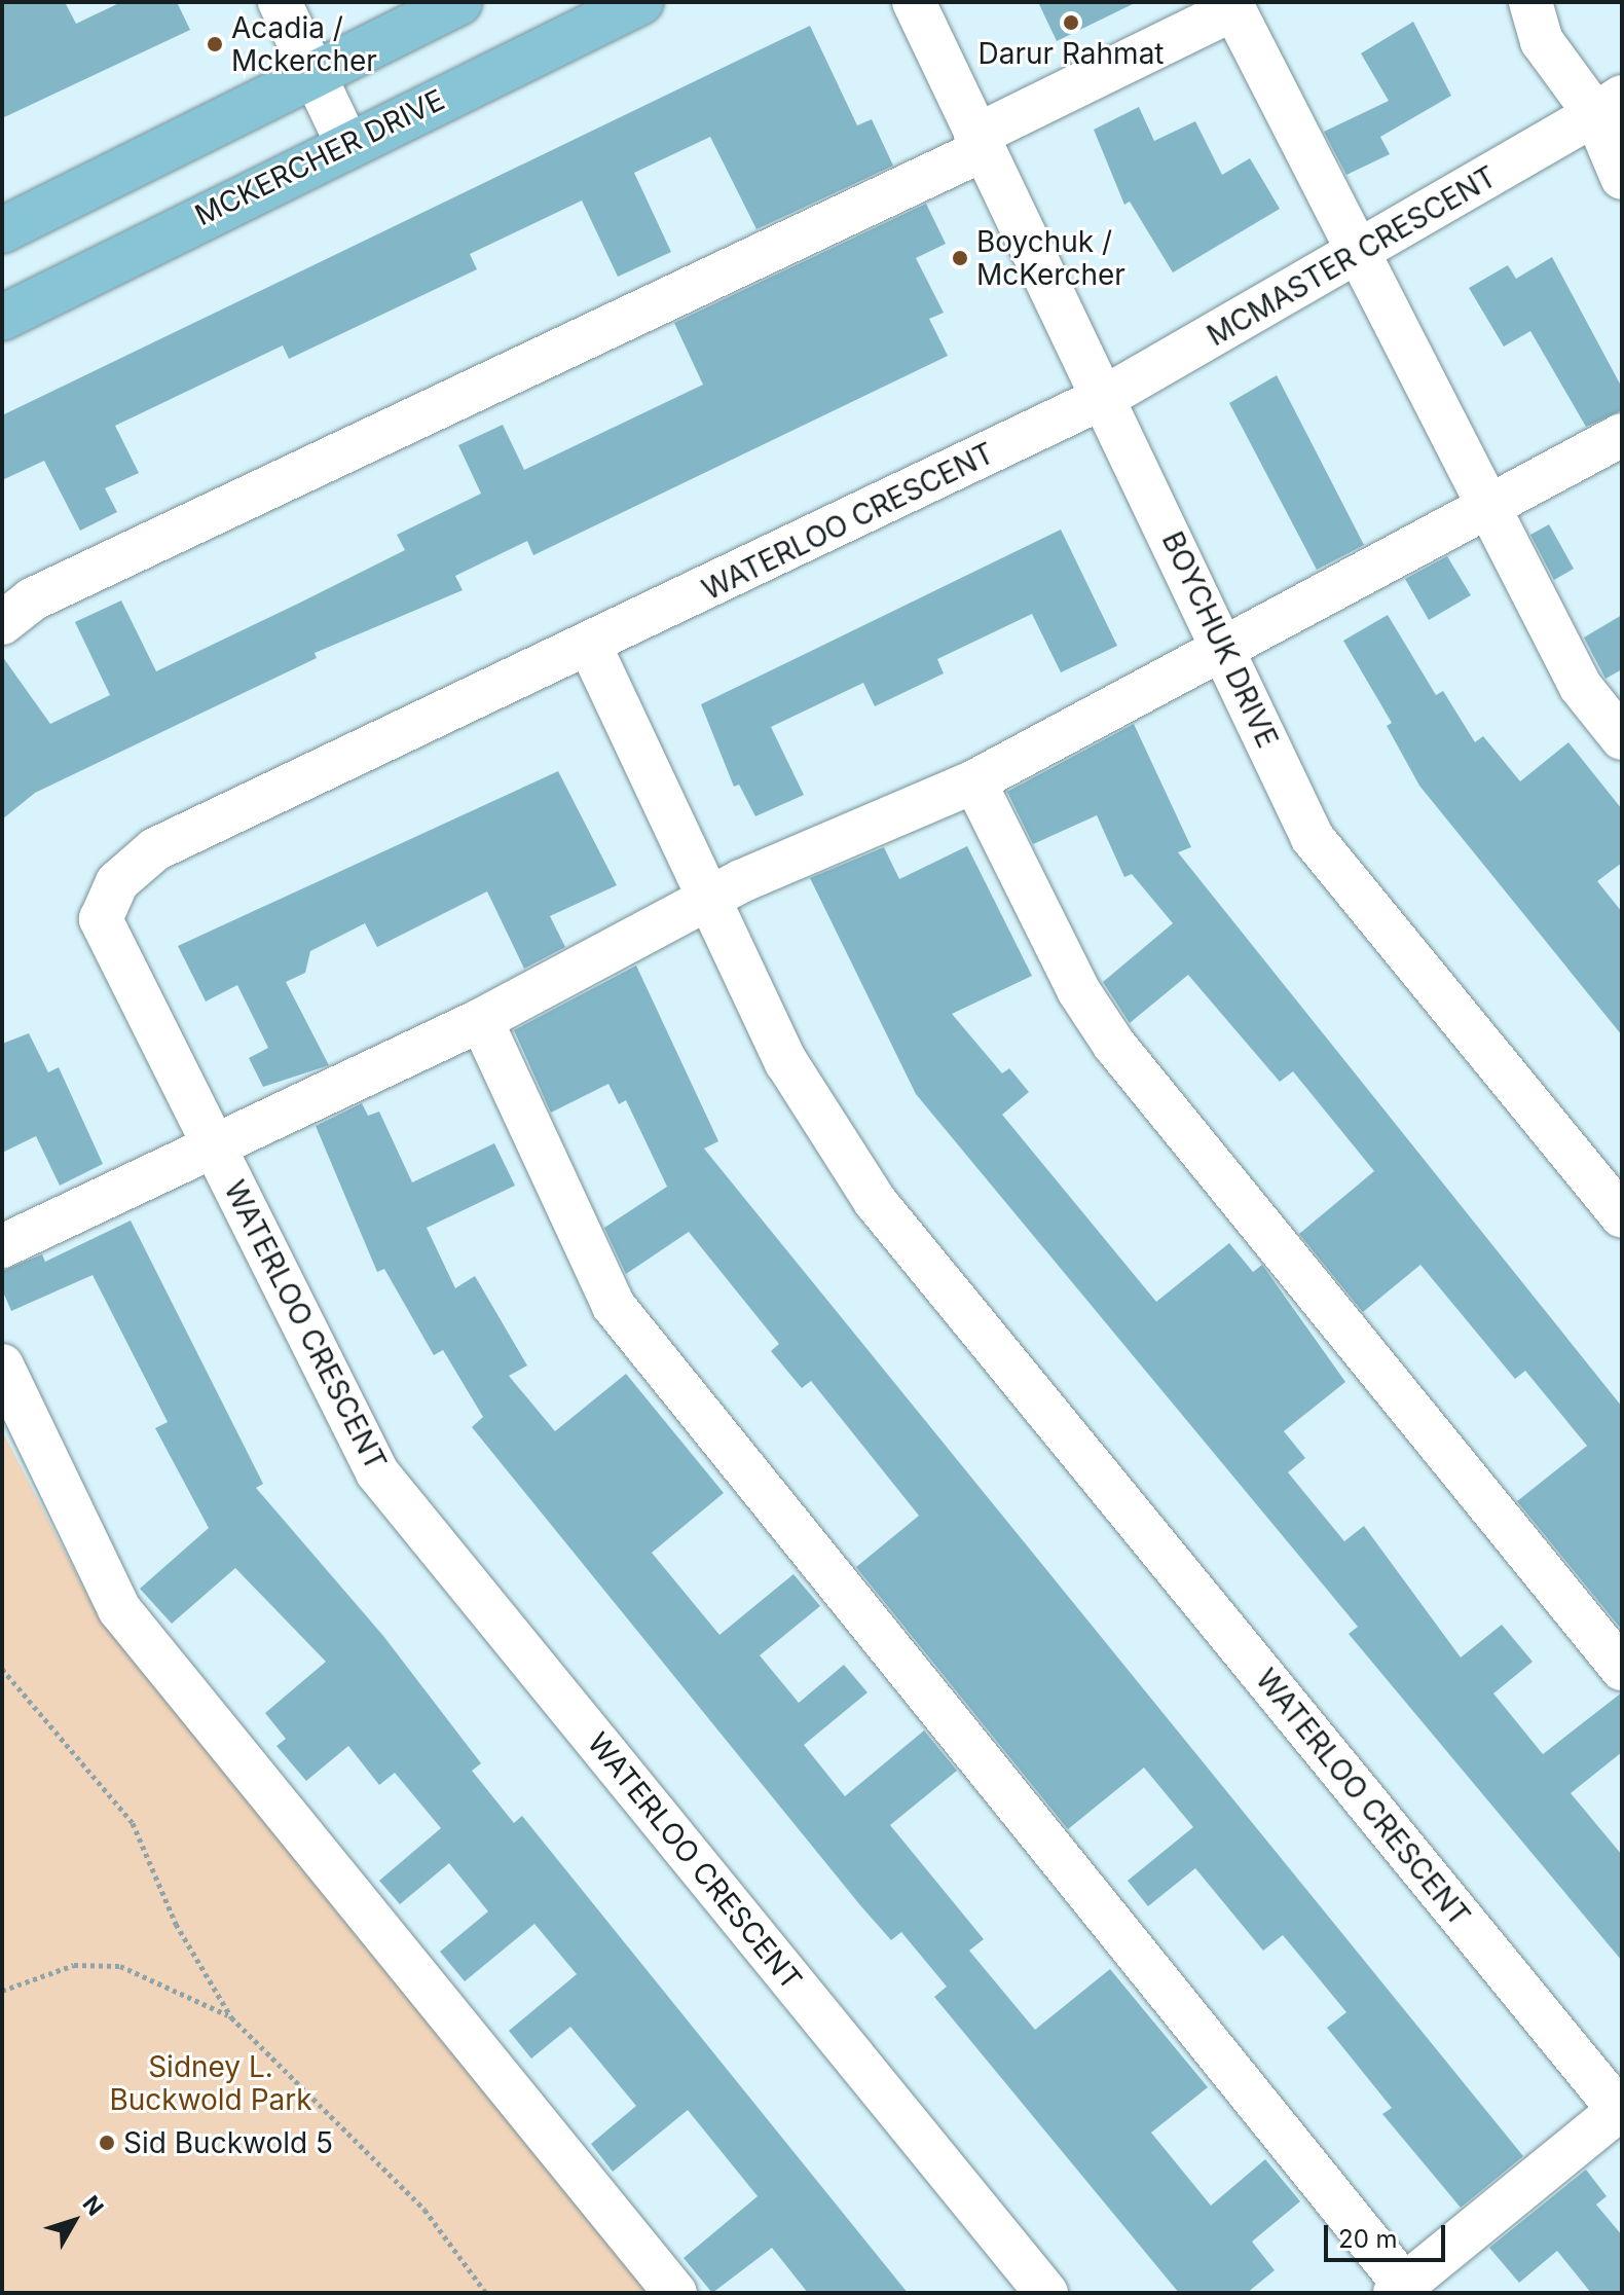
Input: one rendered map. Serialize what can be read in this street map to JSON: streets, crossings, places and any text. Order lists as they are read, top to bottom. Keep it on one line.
{"streets":{"main road":["MCKERCHER DRIVE"],"street":["MCMASTER CRESCENT","WATERLOO CRESCENT","BOYCHUK DRIVE"]},"crossings":[["MCMASTER CRESCENT","WATERLOO CRESCENT"],["MCMASTER CRESCENT","BOYCHUK DRIVE"],["WATERLOO CRESCENT","BOYCHUK DRIVE"]],"parks":["Sidney L. Buckwold Park"],"places":["Darur Rahmat","Acadia / Mckercher","Boychuk / McKercher","Sid Buckwold 5"],"scale_bar":"20 m","north":"top right"}
